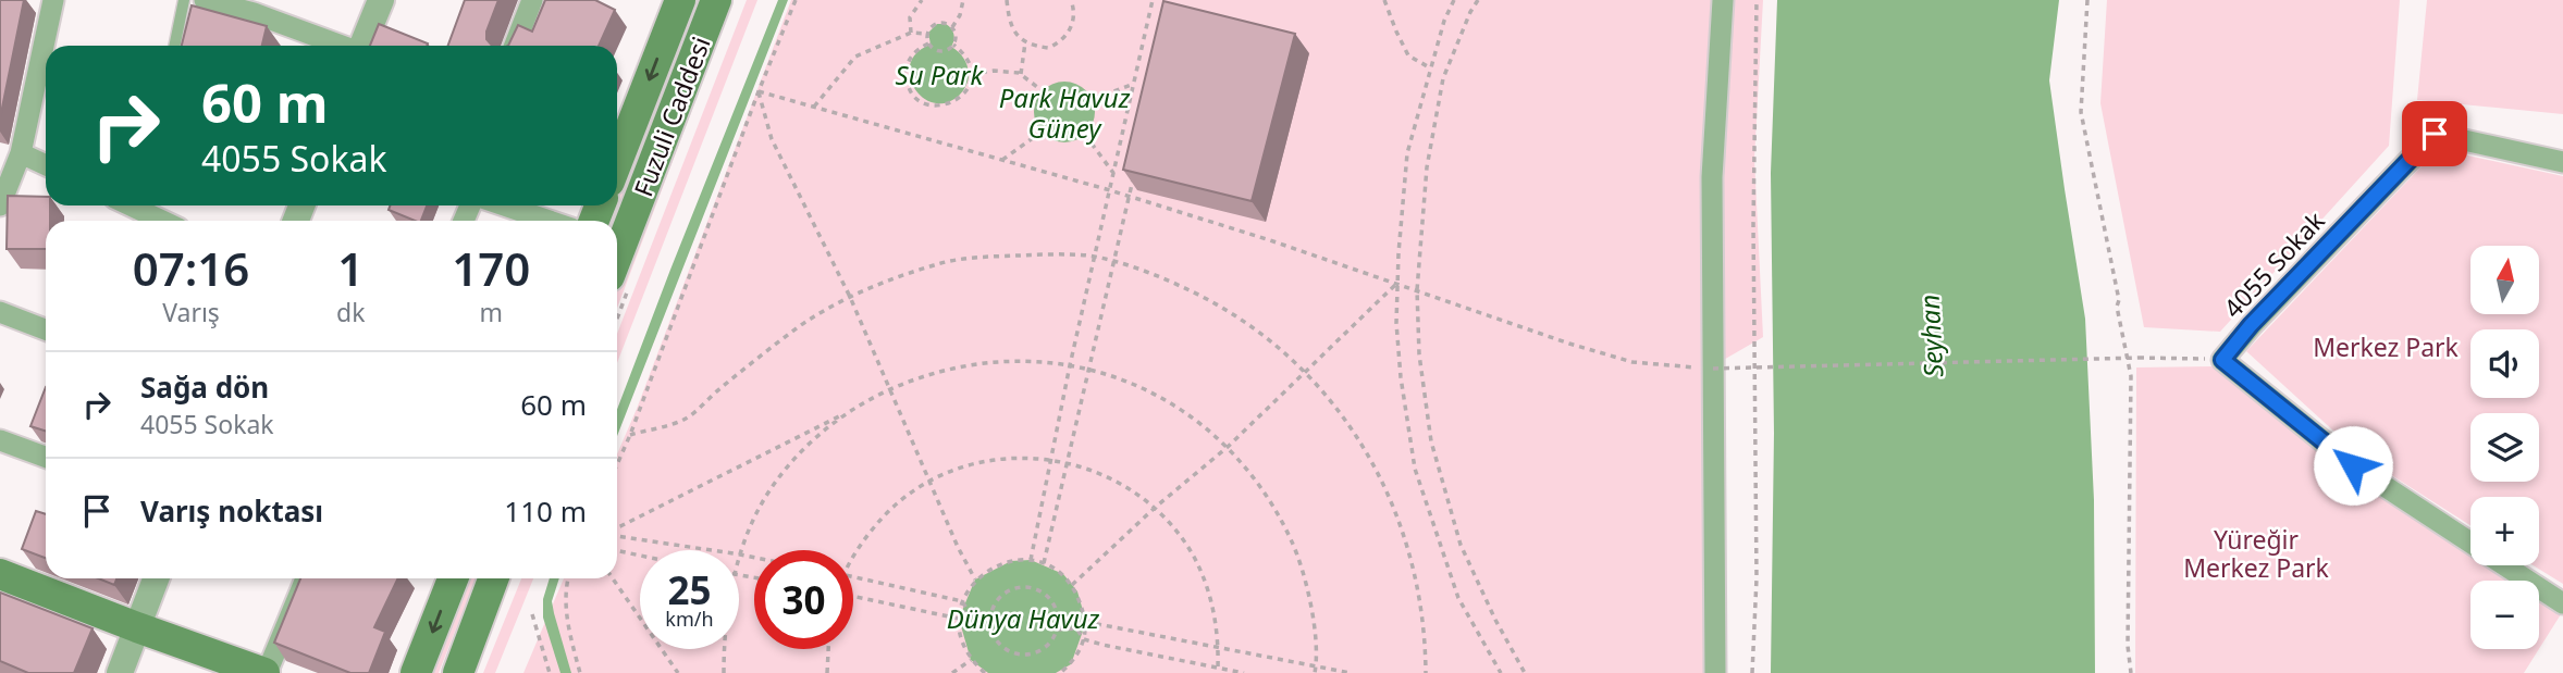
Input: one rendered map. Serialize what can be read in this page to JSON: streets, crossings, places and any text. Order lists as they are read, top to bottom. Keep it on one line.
{"streets":{"main road":["Fuzuli Caddesi"],"street":["4055 Sokak"]},"water":["Su Park","Park Havuz Güney","Seyhan","Dünya Havuz"],"parks":["Merkez Park","Yüreğir Merkez Park"],"north":"top","page":{"turn":["60 m","4055 Sokak"],"eta":["07:16","Varış","1","dk","170","m"],"map_buttons":["+","−"],"list":[{"name":"Sağa dön","note":"4055 Sokak","value":"60 m"},{"name":"Varış noktası","value":"110 m"}],"speed":"25 km/h","limit":"30"}}
